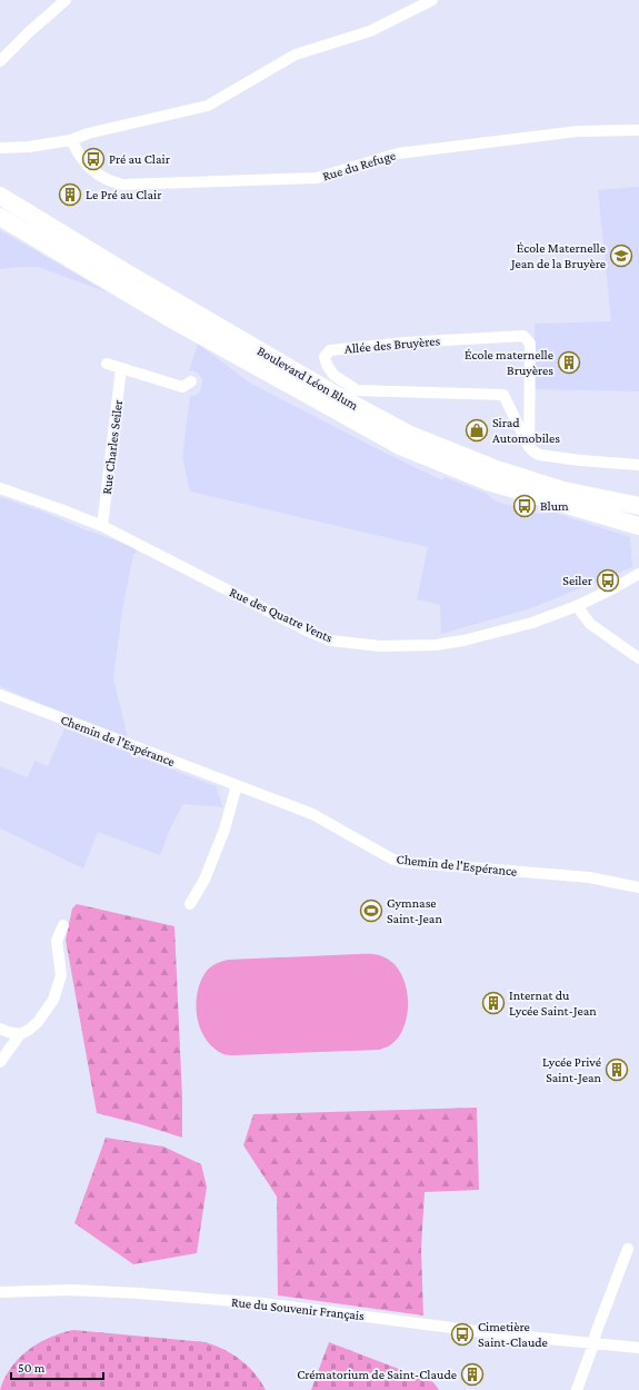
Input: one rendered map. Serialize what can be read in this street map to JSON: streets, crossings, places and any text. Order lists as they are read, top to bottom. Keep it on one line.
{"streets":{"main road":["Boulevard Léon Blum"],"street":["Rue du Refuge","Allée des Bruyères","Rue Charles Seiler","Rue des Quatre Vents","Chemin de l'Espérance","Rue du Souvenir Français"]},"crossings":[["Rue Charles Seiler","Rue des Quatre Vents"]],"places":{"bus stop":["Pré au Clair","Blum","Seiler","Cimetière Saint-Claude"],"building":["Le Pré au Clair","École maternelle Bruyères","Internat du Lycée Saint-Jean","Lycée Privé Saint-Jean","Crématorium de Saint-Claude"],"school or university":["École Maternelle Jean de la Bruyère"],"shop":["Sirad Automobiles"],"sports":["Gymnase Saint-Jean"]},"scale_bar":"50 m"}
